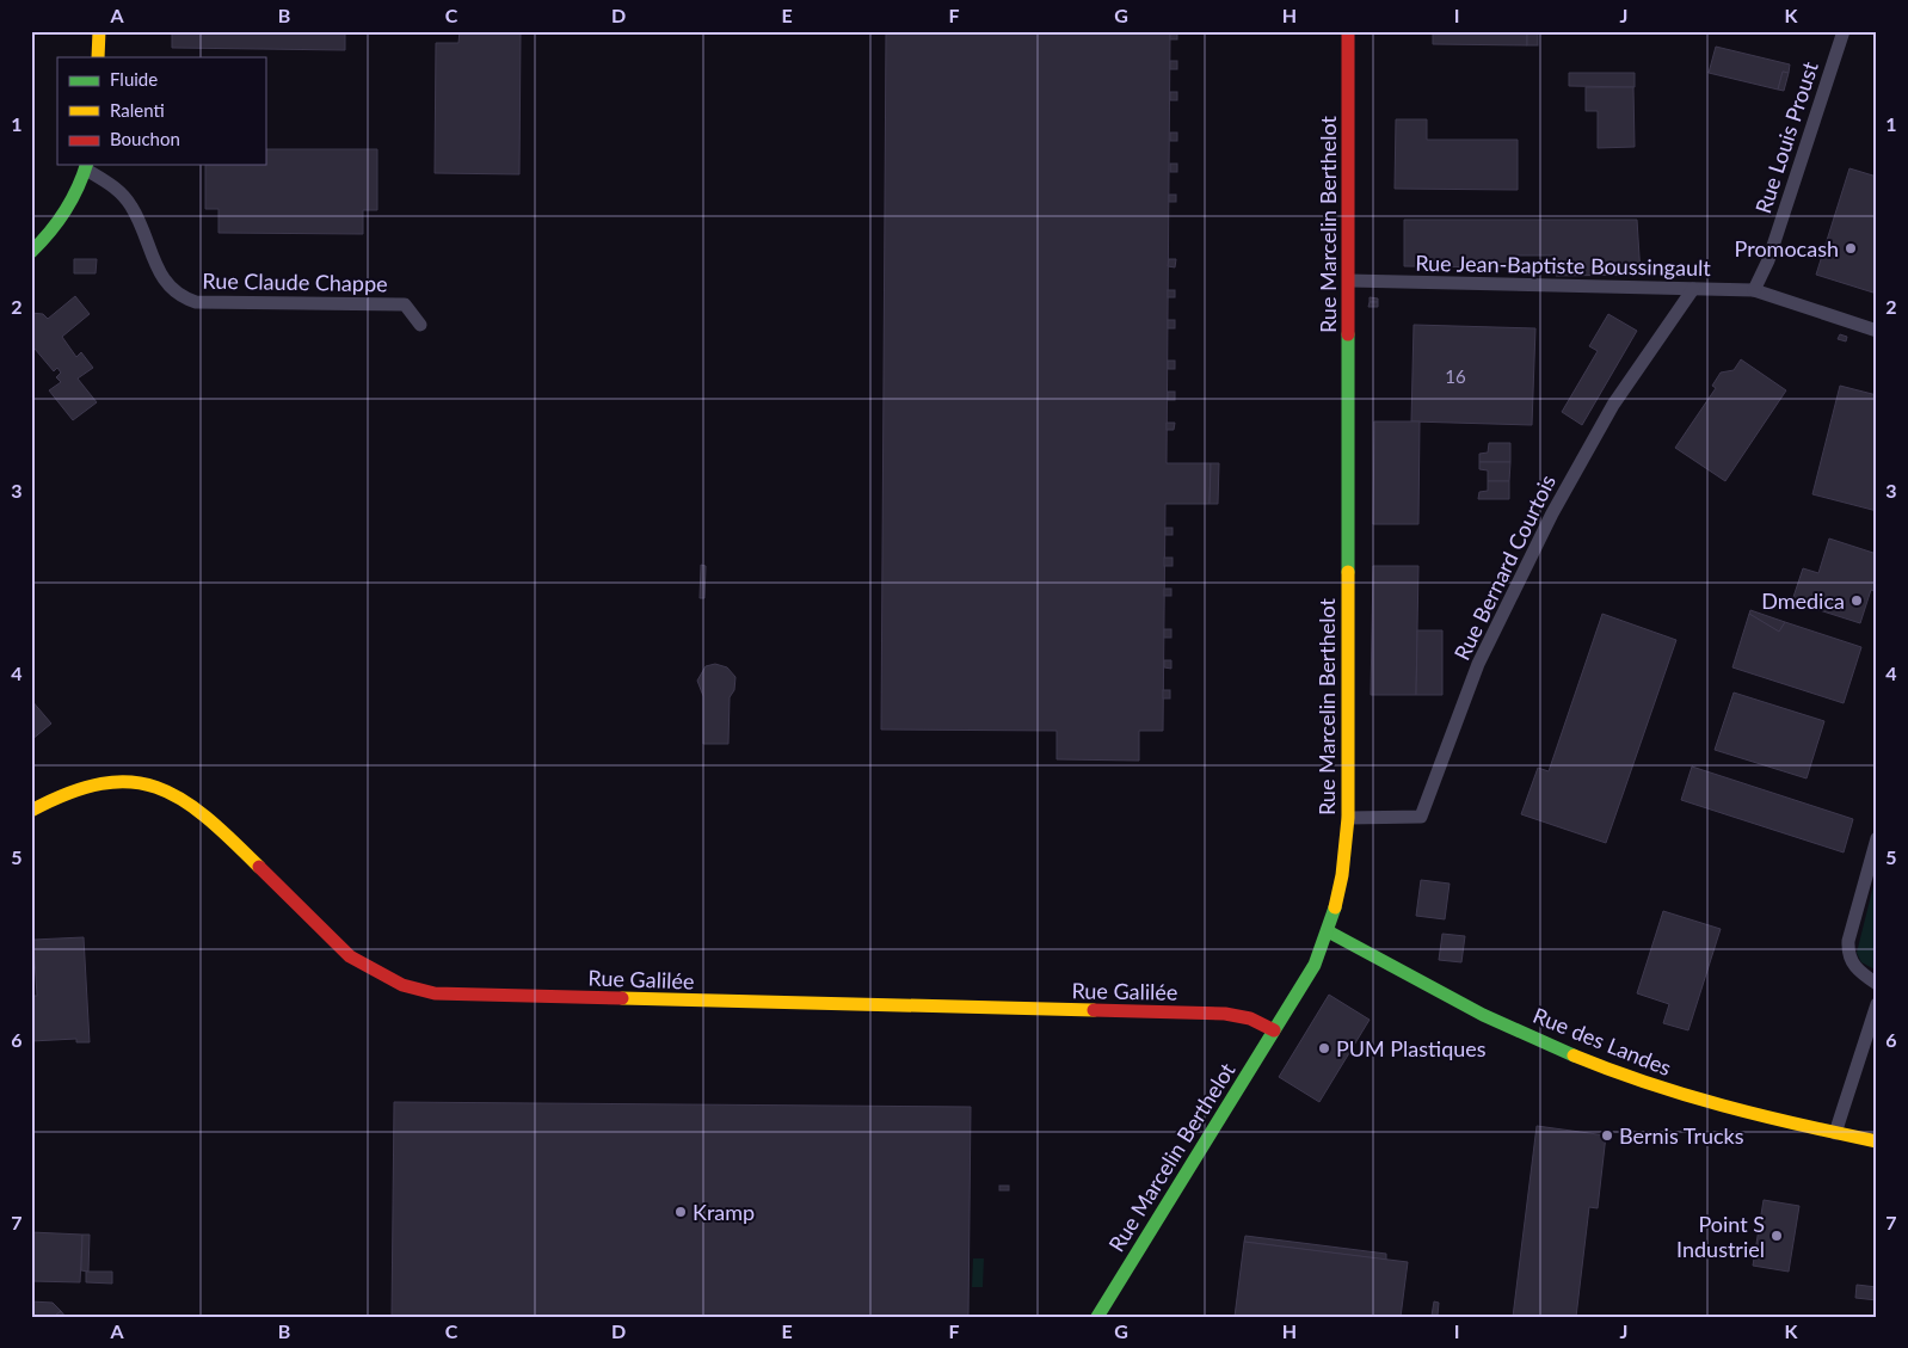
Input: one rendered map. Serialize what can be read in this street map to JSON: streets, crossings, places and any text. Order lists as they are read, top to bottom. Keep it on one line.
{"streets":{"street":["Rue Louis Proust","Rue Marcelin Berthelot","Rue Jean-Baptiste Boussingault","Rue Claude Chappe","Rue Bernard Courtois","Rue Galilée","Rue des Landes"]},"crossings":[["Rue Louis Proust","Rue Jean-Baptiste Boussingault"],["Rue Marcelin Berthelot","Rue Jean-Baptiste Boussingault"],["Rue Marcelin Berthelot","Rue Bernard Courtois"],["Rue Marcelin Berthelot","Rue Galilée"],["Rue Marcelin Berthelot","Rue des Landes"],["Rue Jean-Baptiste Boussingault","Rue Bernard Courtois"]],"places":["Promocash","Dmedica","PUM Plastiques","Bernis Trucks","Kramp","Point S Industriel"],"house_numbers":["16"],"legend":["Fluide","Ralenti","Bouchon"],"grid":{"columns":["A","B","C","D","E","F","G","H","I","J","K"],"rows":["1","2","3","4","5","6","7"]}}
